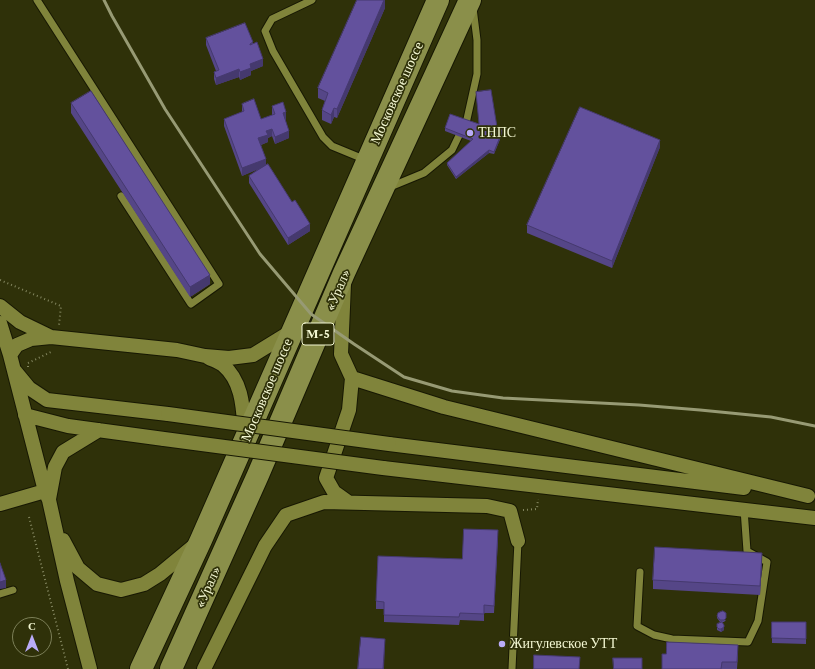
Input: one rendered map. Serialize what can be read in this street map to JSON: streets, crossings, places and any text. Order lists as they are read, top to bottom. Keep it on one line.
{"streets":{"highway":["Московское шоссе","«Урал»","М-5"]},"places":["ТНПС","Жигулевское УТТ"],"north":"top"}
